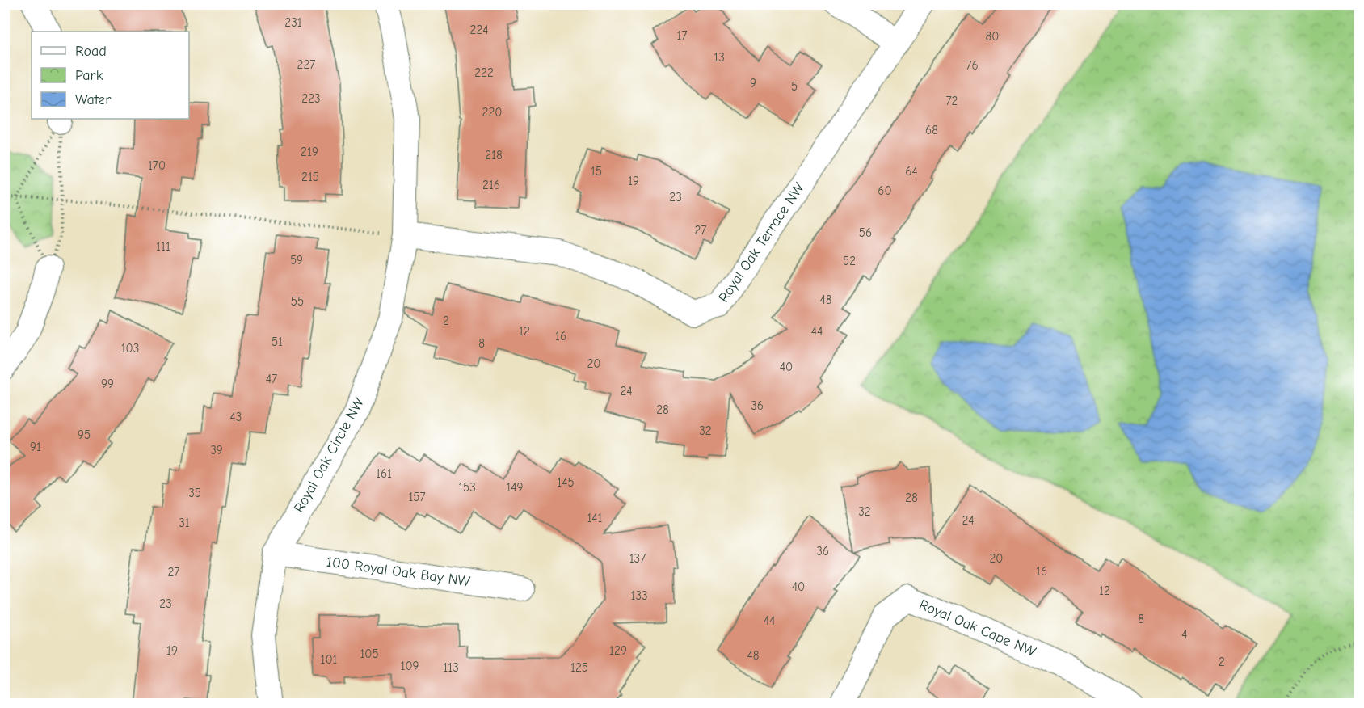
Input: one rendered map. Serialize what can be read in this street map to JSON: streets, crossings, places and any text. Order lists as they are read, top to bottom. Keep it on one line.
{"streets":{"street":["Royal Oak Terrace NW","Royal Oak Circle NW","100 Royal Oak Bay NW","Royal Oak Cape NW"]},"crossings":[["Royal Oak Terrace NW","Royal Oak Circle NW"],["Royal Oak Circle NW","100 Royal Oak Bay NW"]],"house_numbers":["231","224","17","80","13","227","76","222","9","5","223","72","220","68","219","218","170","15","64","215","19","216","60","23","27","56","111","59","52","48","55","2","12","44","16","51","8","103","20","40","47","99","24","36","28","43","32","95","91","39","161","145","153","149","35","157","28","32","141","24","31","36","137","20","16","27","40","12","133","23","8","44","4","19","129","105","48","101","2","109","113","125"],"legend":["Road","Park","Water"]}
